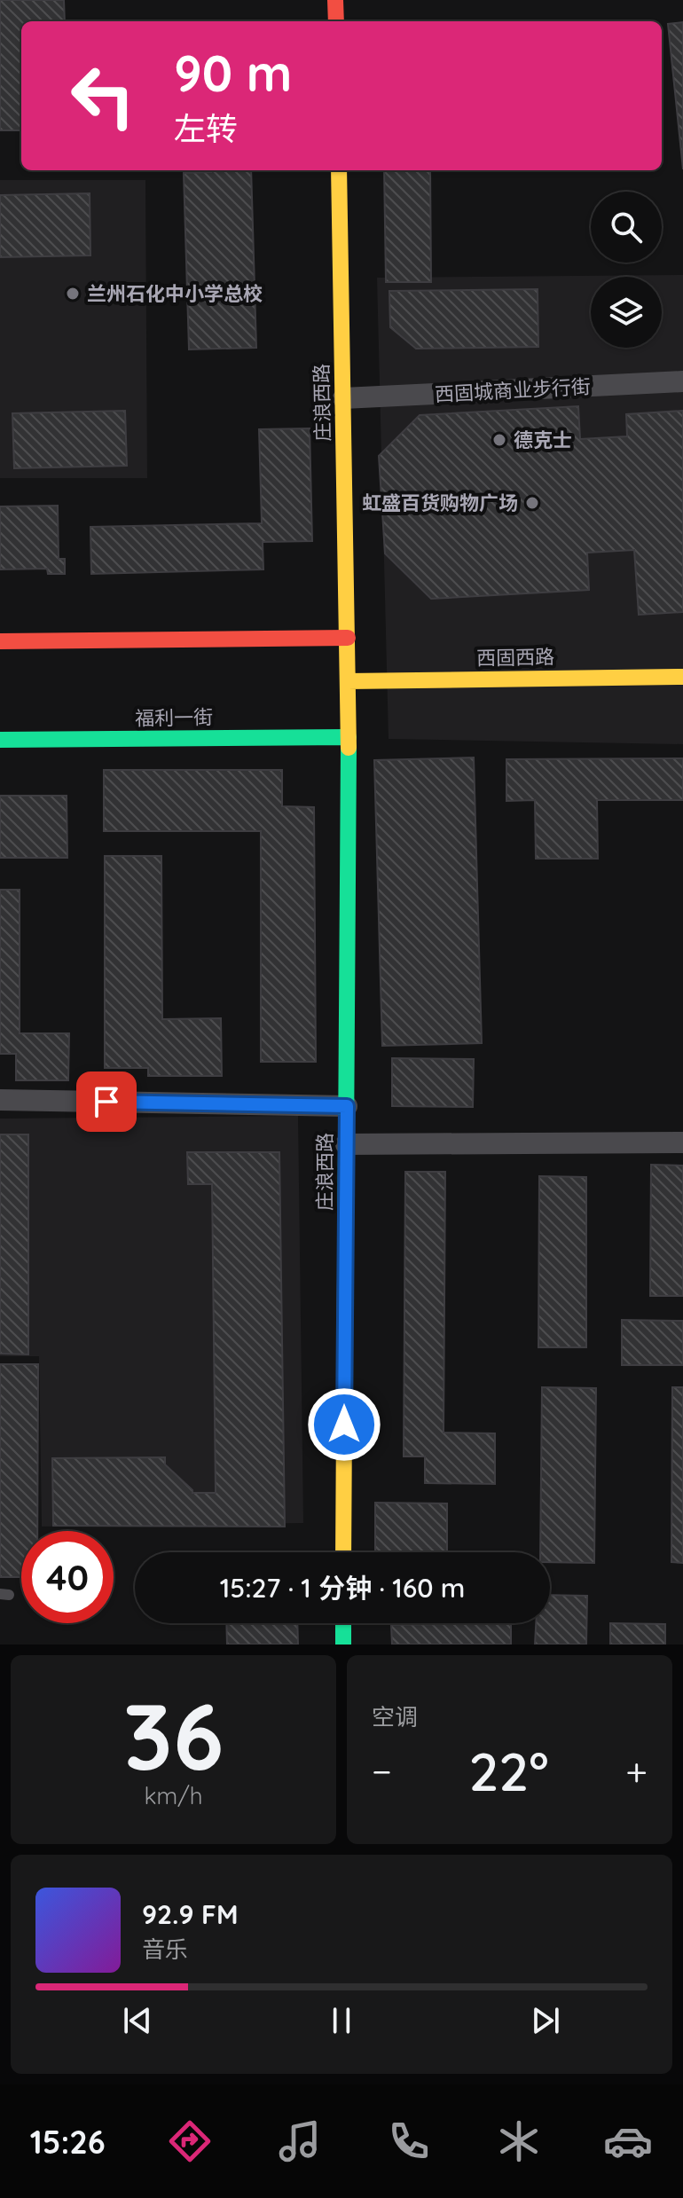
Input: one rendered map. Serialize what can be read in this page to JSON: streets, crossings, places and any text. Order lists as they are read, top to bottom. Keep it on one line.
{"streets":{"street":["西固城商业步行街","庄浪西路","西固西路","福利一街"]},"crossings":[["西固城商业步行街","庄浪西路"],["庄浪西路","西固西路"],["庄浪西路","福利一街"]],"places":["兰州石化中小学总校","德克士","虹盛百货购物广场"],"page":{"turn":["90 m","左转"],"limit":"40","trip":"15:27 · 1 分钟 · 160 m","tile":[["36","km/h"],"空调"],"heat":["−","22°","+"],"song":["92.9 FM","音乐"],"tabs":"15:26"}}
